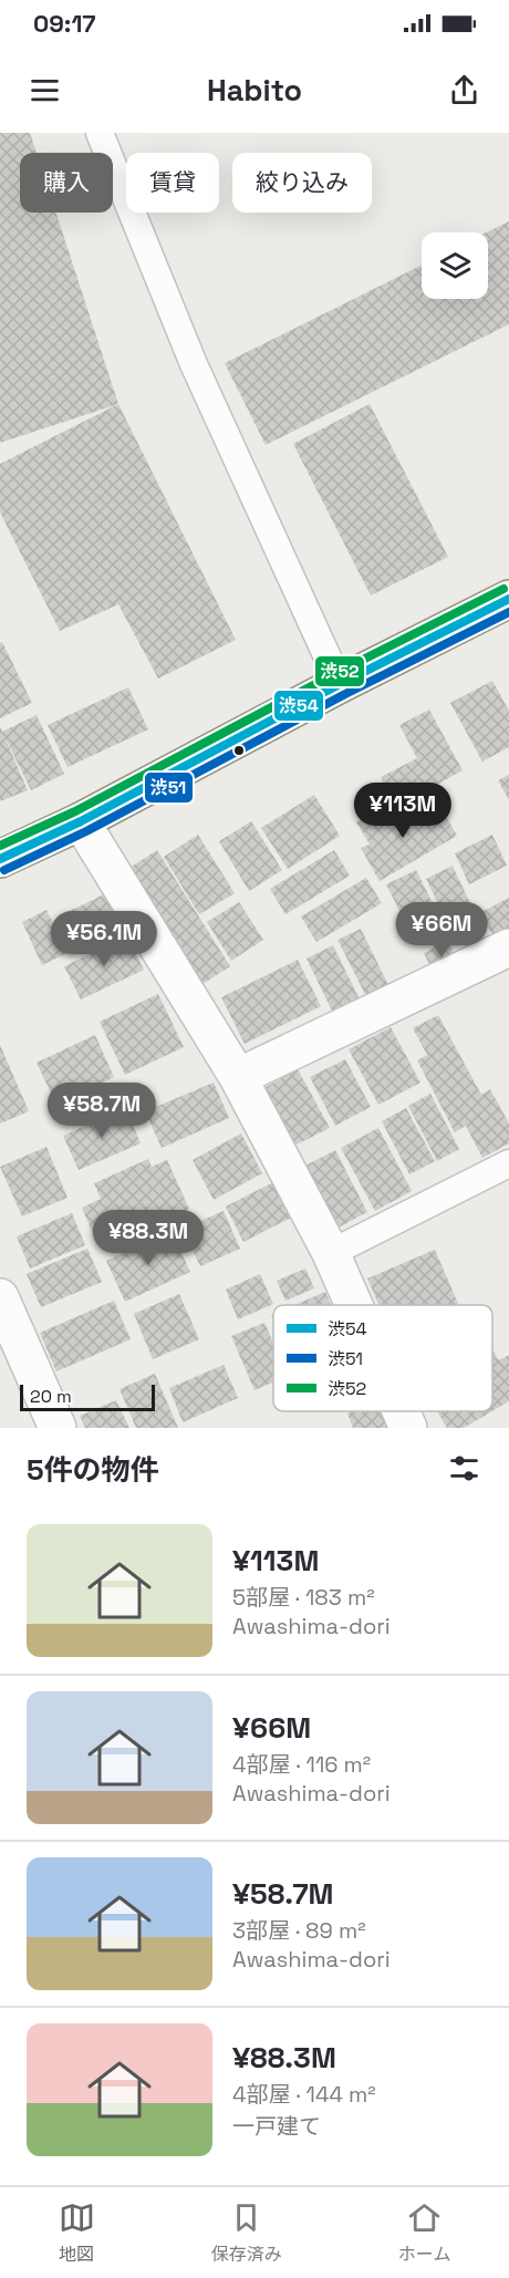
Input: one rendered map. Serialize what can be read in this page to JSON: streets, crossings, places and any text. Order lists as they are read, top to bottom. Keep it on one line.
{"lines":["transit line 渋52","transit line 渋54","transit line 渋51"],"legend":["渋54","渋51","渋52"],"scale_bar":"20 m","page":{"status":"09:17","header":"Habito","chip":["購入","賃貸","絞り込み"],"price":["¥113M","¥66M","¥56.1M","¥58.7M","¥88.3M"],"scale":"20 m","heading":"5件の物件","list":[{"name":"¥113M","note":"5部屋 · 183 m² · Awashima-dori"},{"name":"¥66M","note":"4部屋 · 116 m² · Awashima-dori"},{"name":"¥58.7M","note":"3部屋 · 89 m² · Awashima-dori"},{"name":"¥88.3M","note":"4部屋 · 144 m² · 一戸建て"}],"tabs":["地図","保存済み","ホーム"]}}
